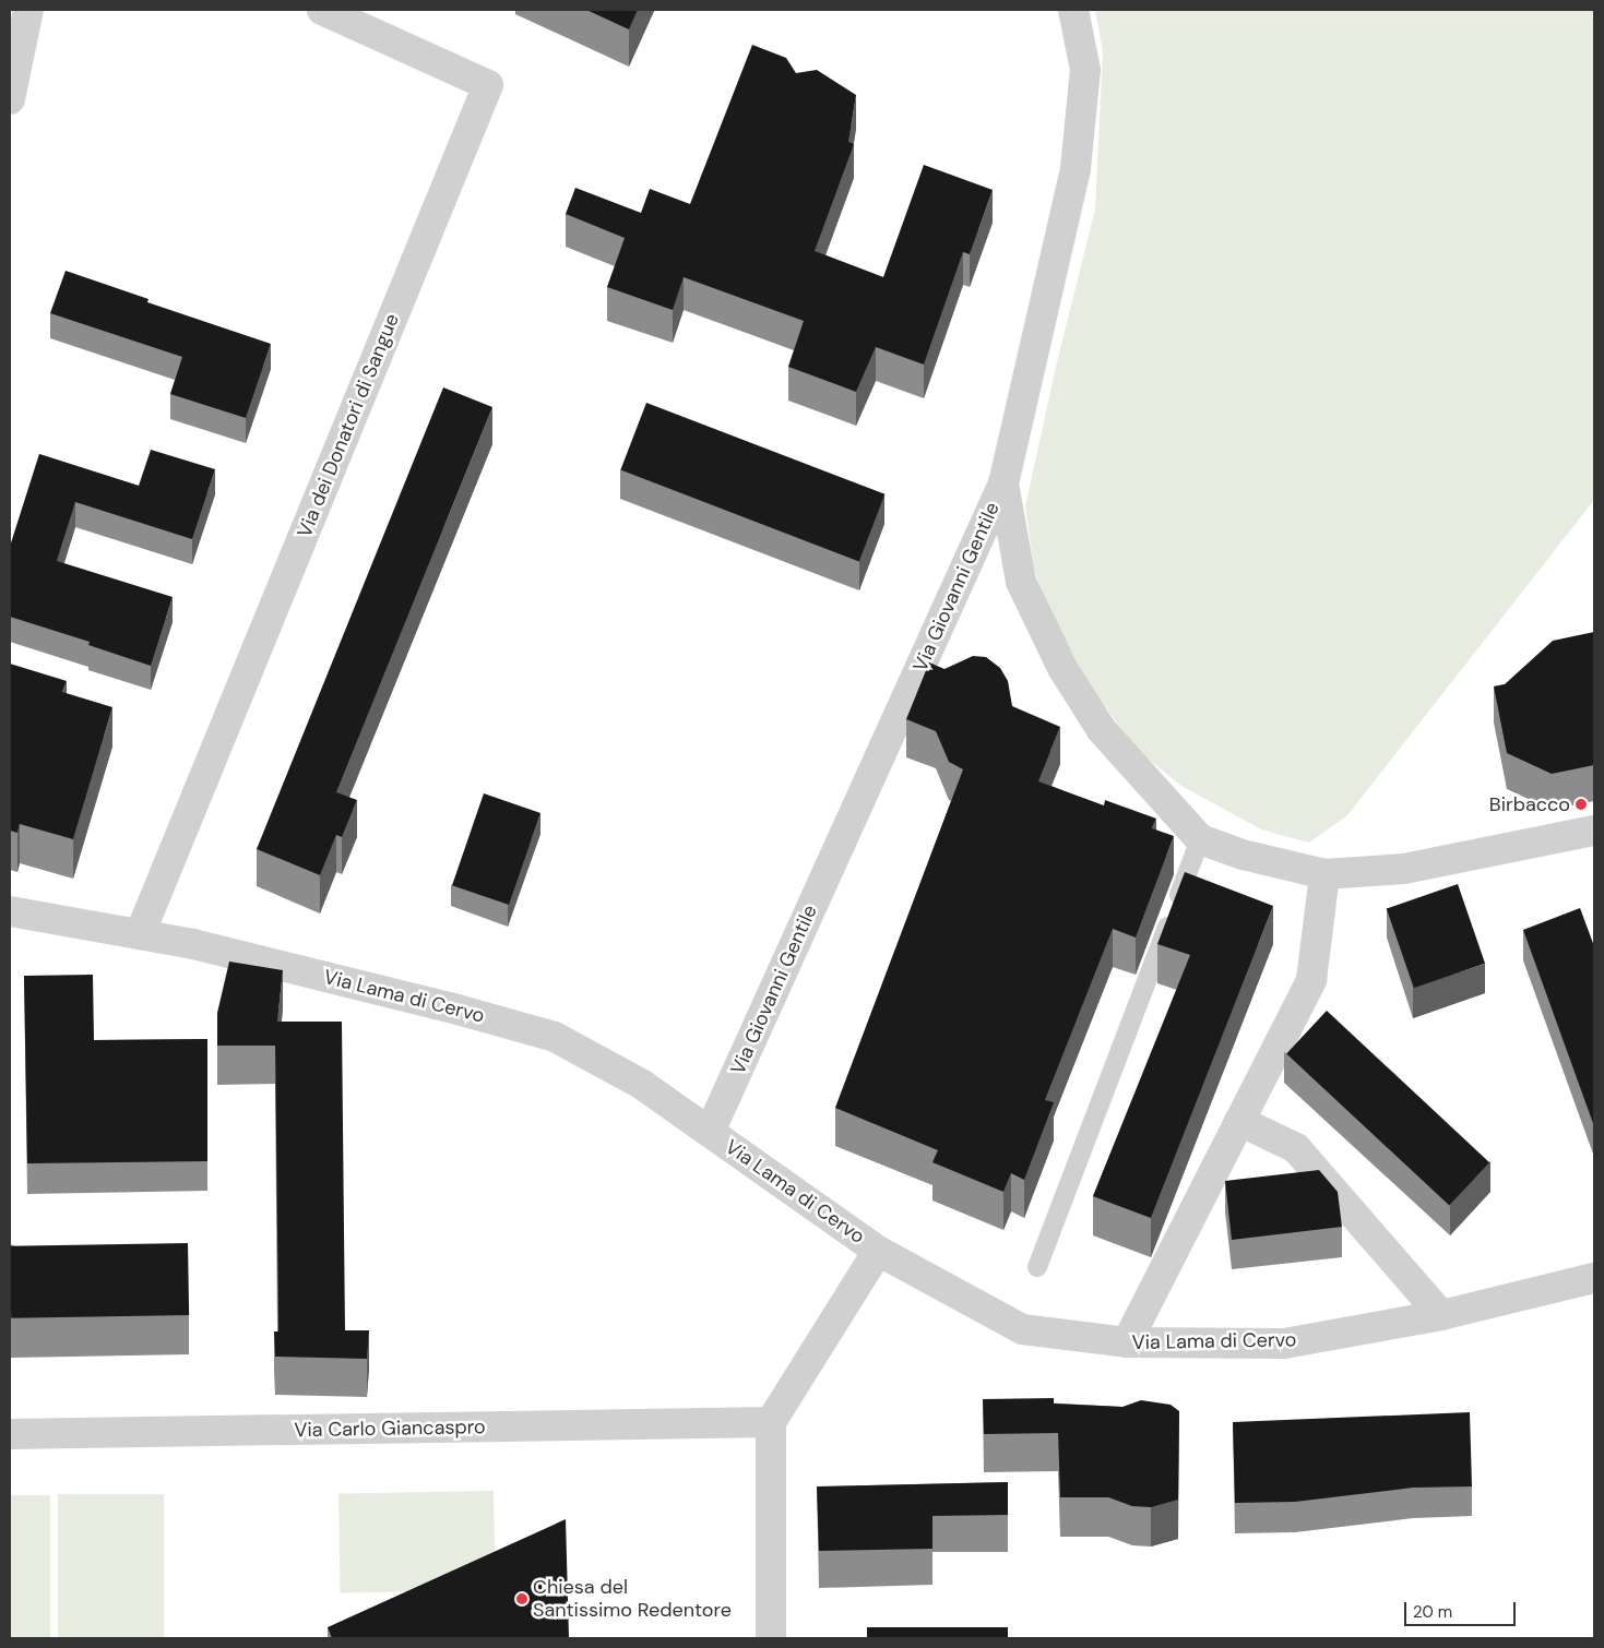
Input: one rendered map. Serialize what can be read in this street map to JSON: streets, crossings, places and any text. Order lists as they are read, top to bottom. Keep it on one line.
{"streets":{"street":["Via dei Donatori di Sangue","Via Giovanni Gentile","Via Lama di Cervo","Via Carlo Giancaspro"]},"crossings":[["Via dei Donatori di Sangue","Via Lama di Cervo"],["Via Giovanni Gentile","Via Lama di Cervo"]],"places":["Birbacco","Chiesa del Santissimo Redentore"],"scale_bar":"20 m"}
